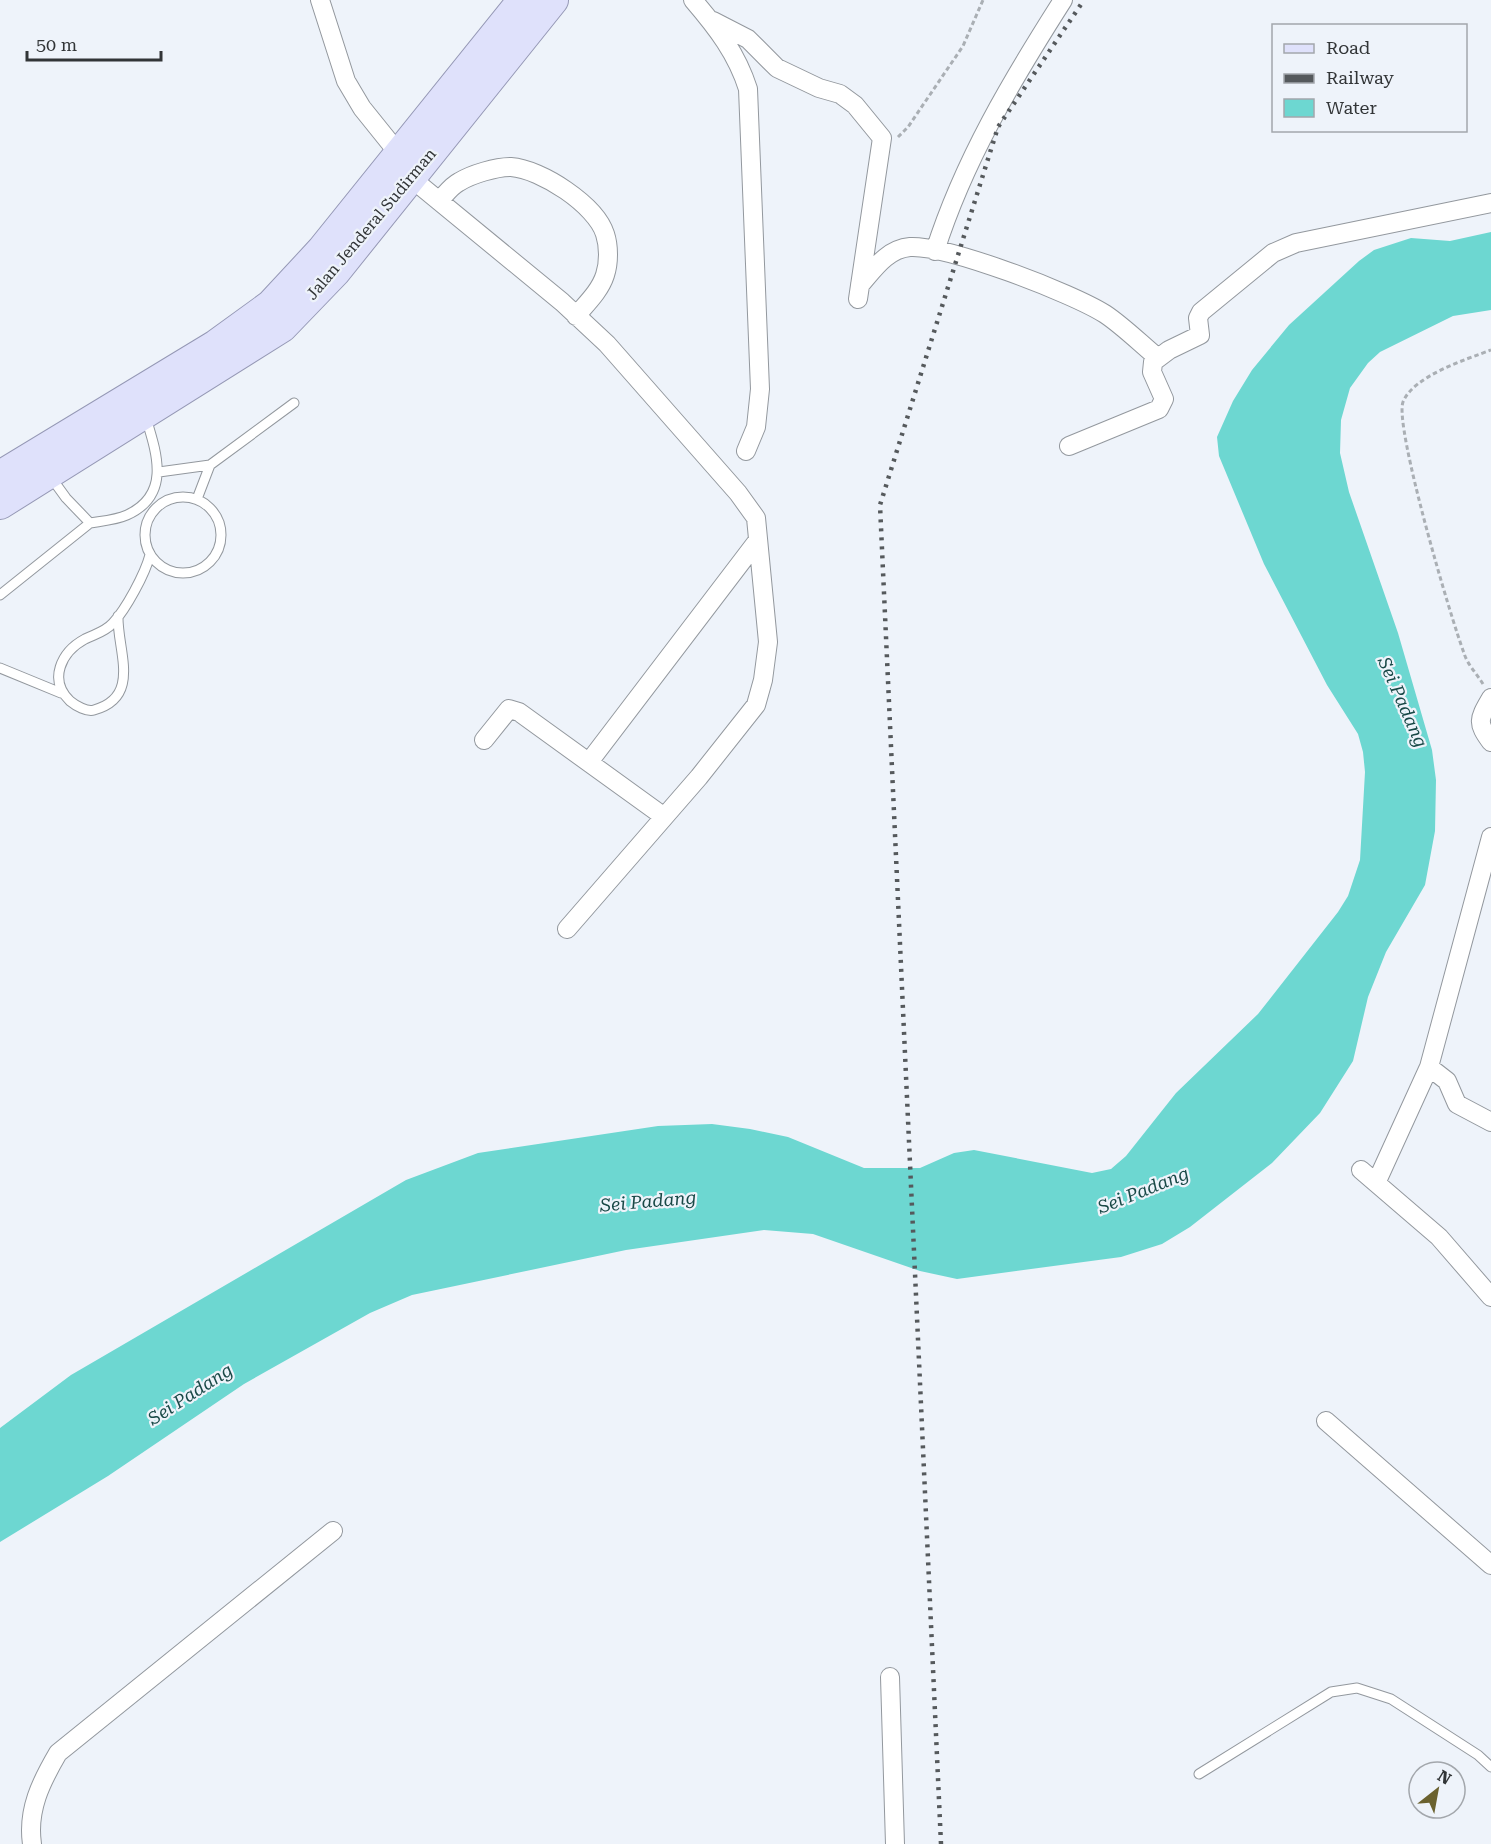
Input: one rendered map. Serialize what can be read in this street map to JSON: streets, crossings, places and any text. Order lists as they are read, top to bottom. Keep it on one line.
{"streets":{"main road":["Jalan Jenderal Sudirman"]},"water":["Sei Padang"],"legend":["Road","Railway","Water"],"scale_bar":"50 m","north":"top right"}
